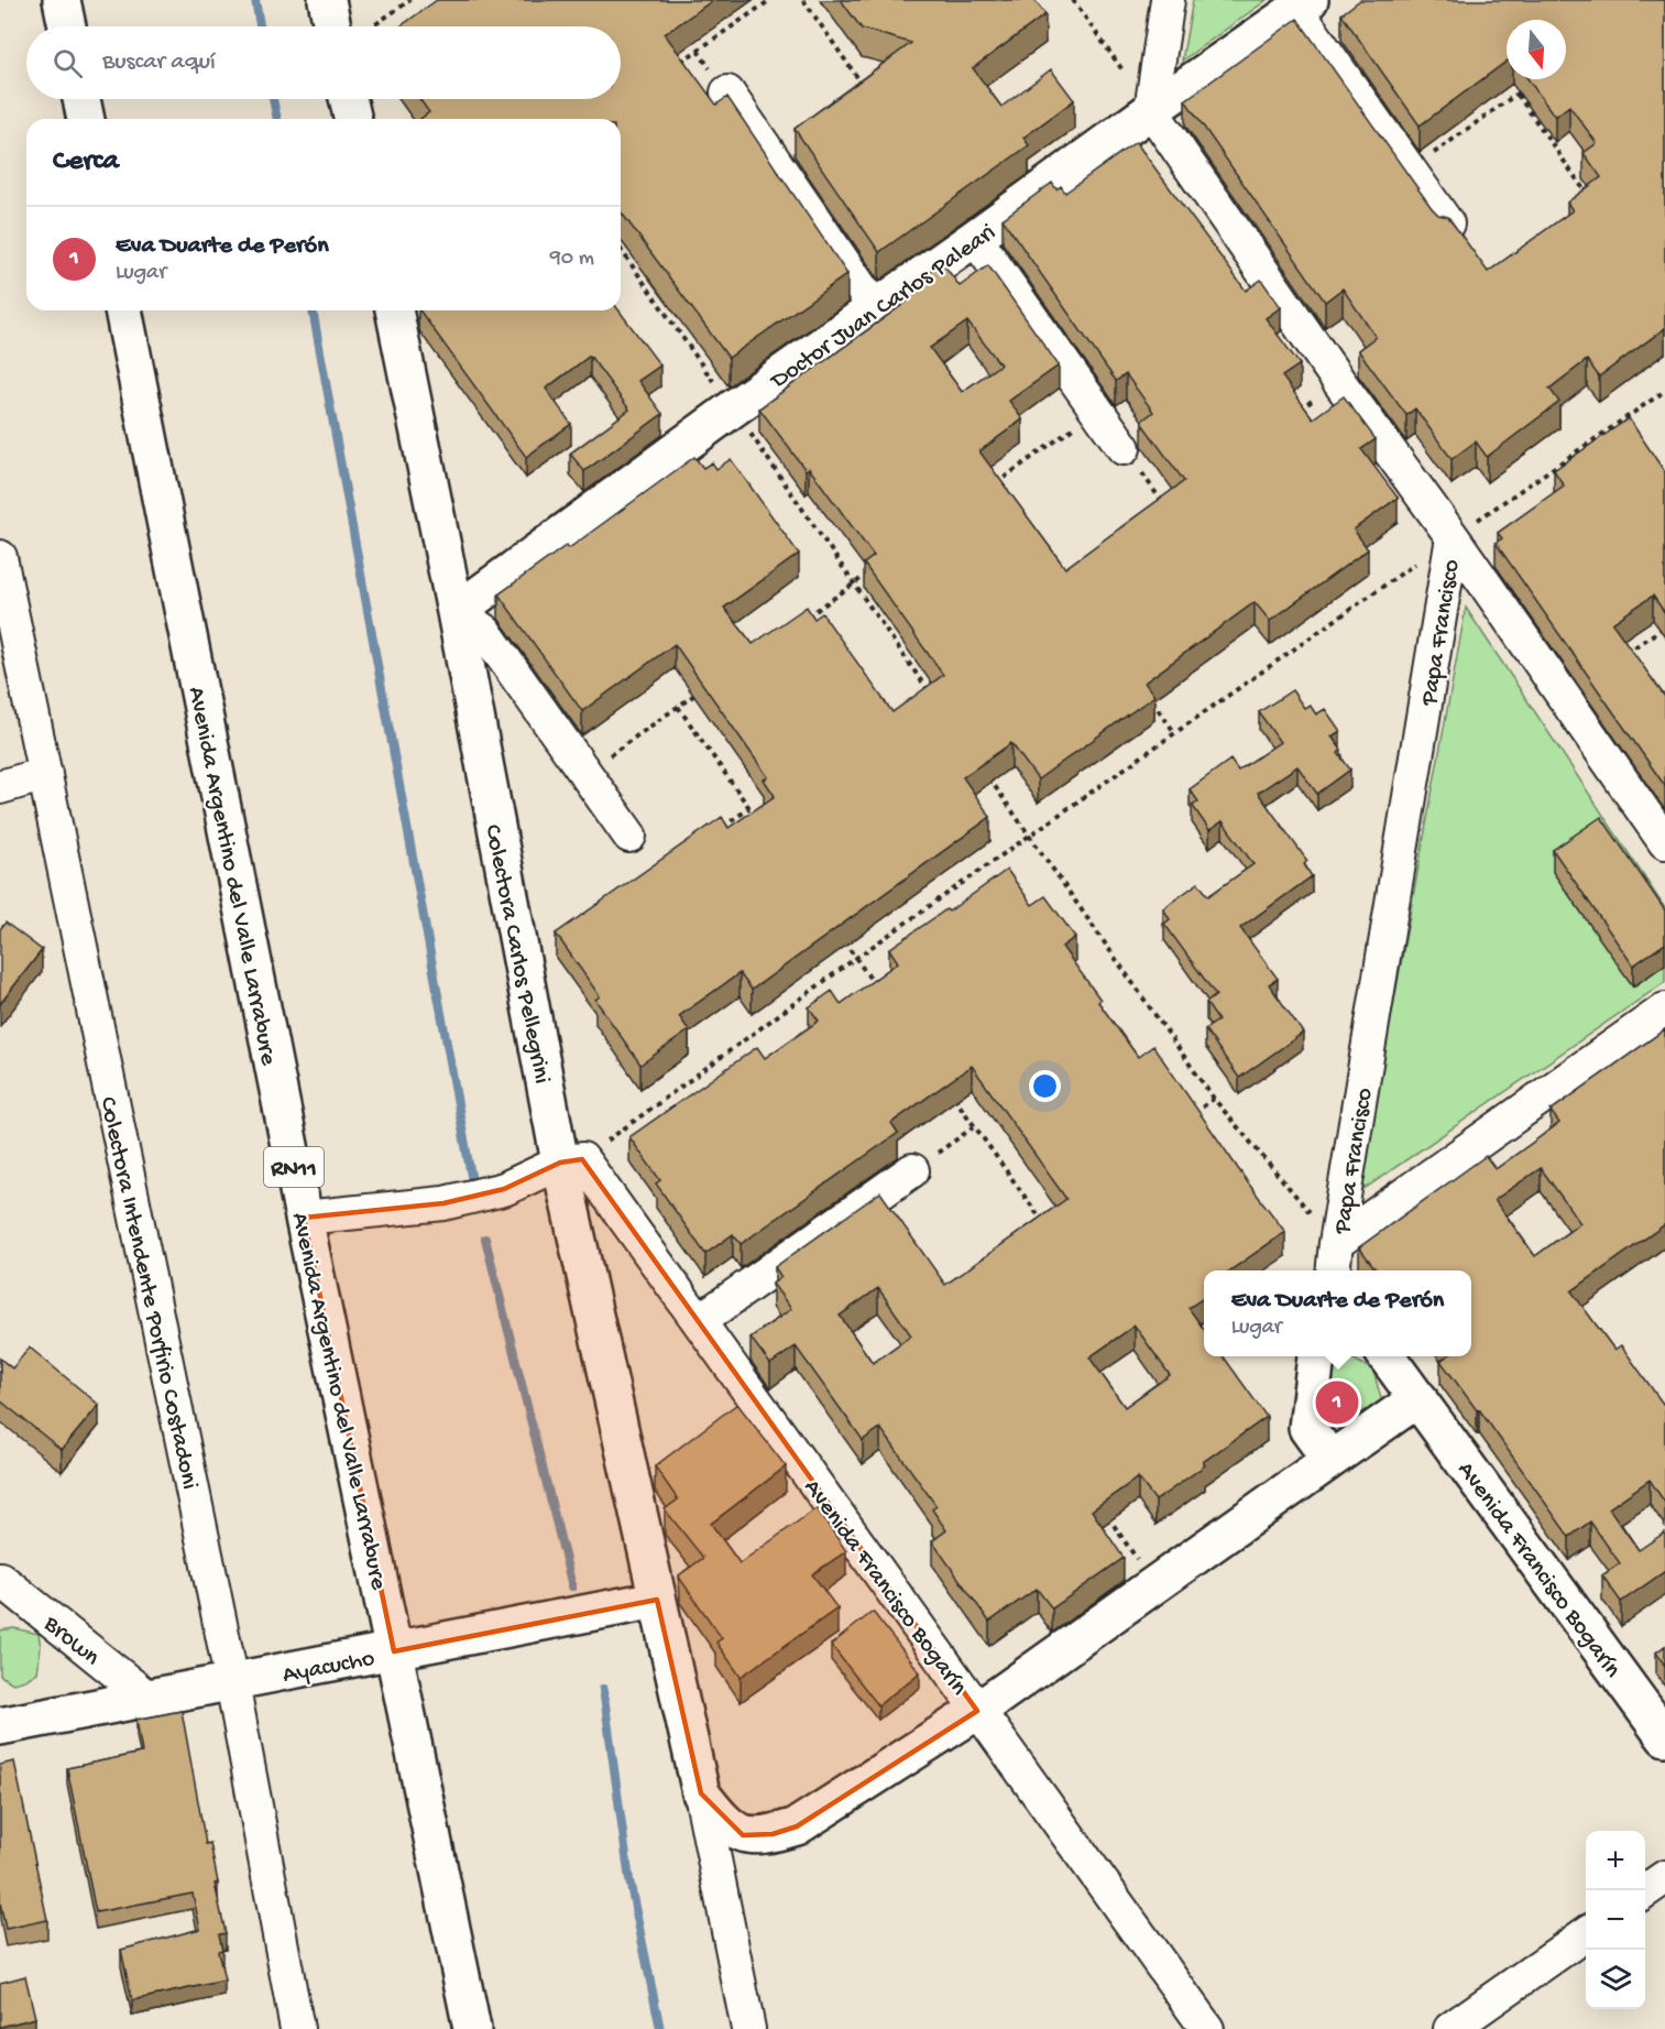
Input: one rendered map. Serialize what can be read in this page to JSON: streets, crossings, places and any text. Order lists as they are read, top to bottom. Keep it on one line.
{"streets":{"main road":["Doctor Juan Carlos Paleari","Avenida Argentino del Valle Larrabure","Colectora Carlos Pellegrini","RN11","Avenida Francisco Bogarín","Ayacucho"],"street":["Papa Francisco","Colectora Intendente Porfirio Costadoni","Brown"]},"crossings":[["Doctor Juan Carlos Paleari","Papa Francisco"],["Doctor Juan Carlos Paleari","Colectora Carlos Pellegrini"],["Avenida Argentino del Valle Larrabure","Ayacucho"],["Colectora Carlos Pellegrini","Avenida Francisco Bogarín"],["Colectora Carlos Pellegrini","Ayacucho"],["Colectora Intendente Porfirio Costadoni","Ayacucho"],["Brown","Ayacucho"]],"north":"bottom","page":{"search":"Buscar aquí","heading":"Cerca","list":[{"mark":"1","name":"Eva Duarte de Perón","note":"Lugar","value":"90 m"}],"popup":["Eva Duarte de Perón","Lugar"],"pins":"1","map_buttons":["+","−"]}}
